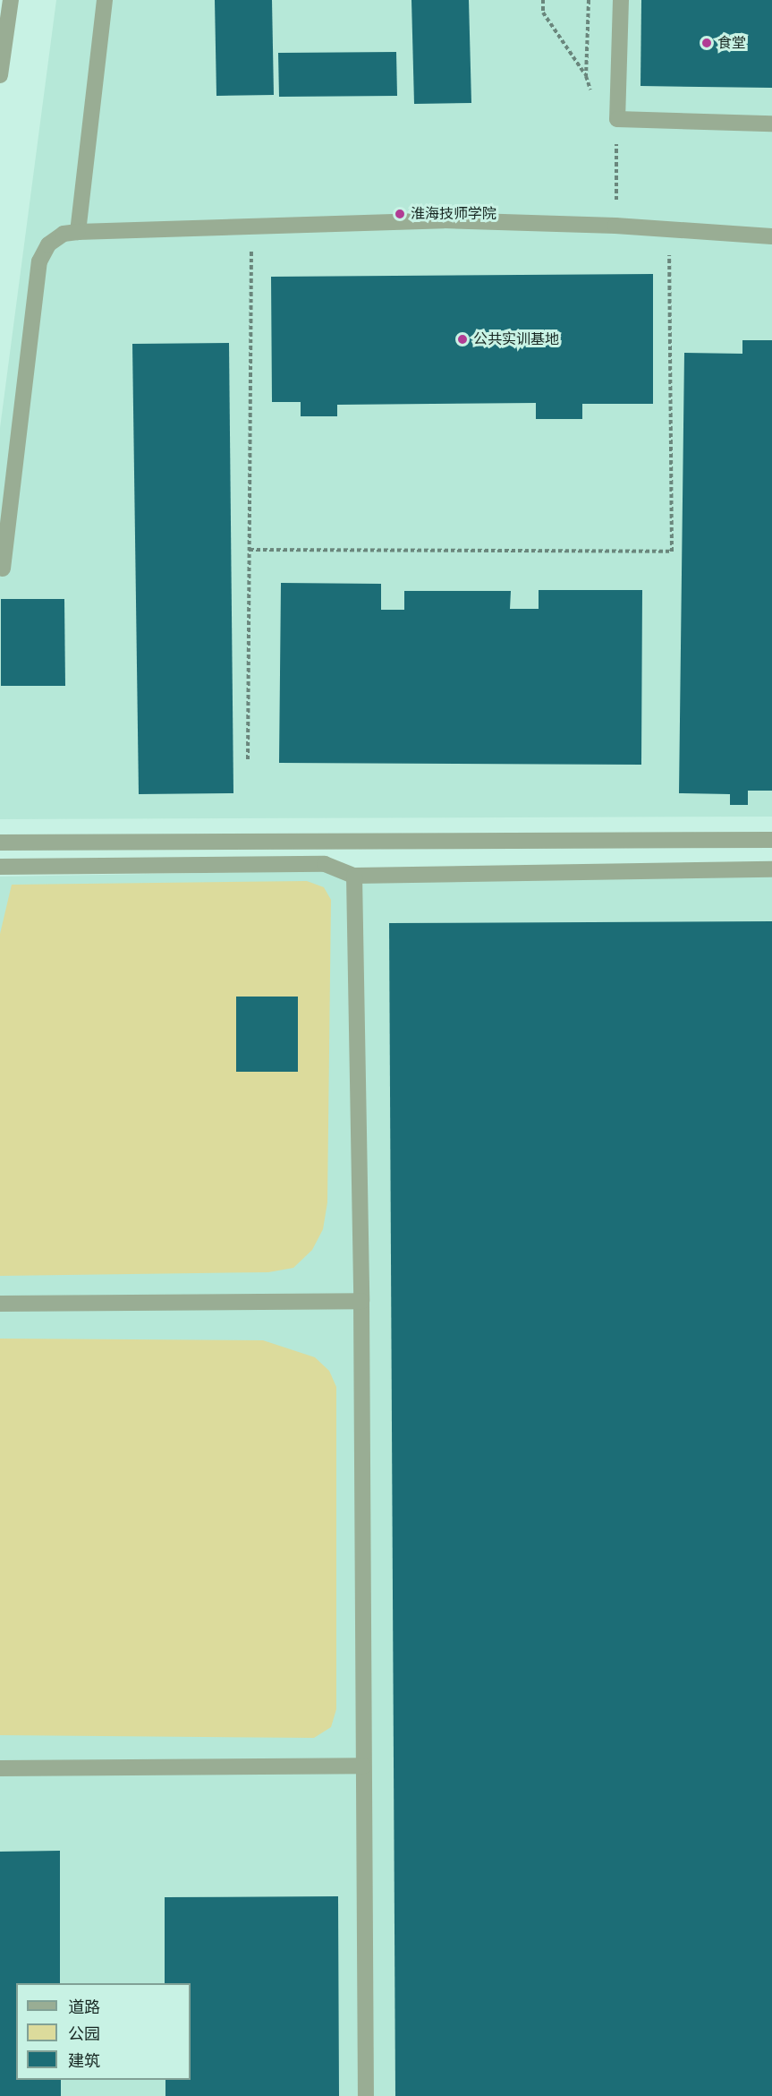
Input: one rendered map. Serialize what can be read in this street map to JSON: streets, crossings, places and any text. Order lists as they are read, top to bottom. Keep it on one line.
{"places":["食堂","淮海技师学院","公共实训基地"],"legend":["道路","公园","建筑"]}
